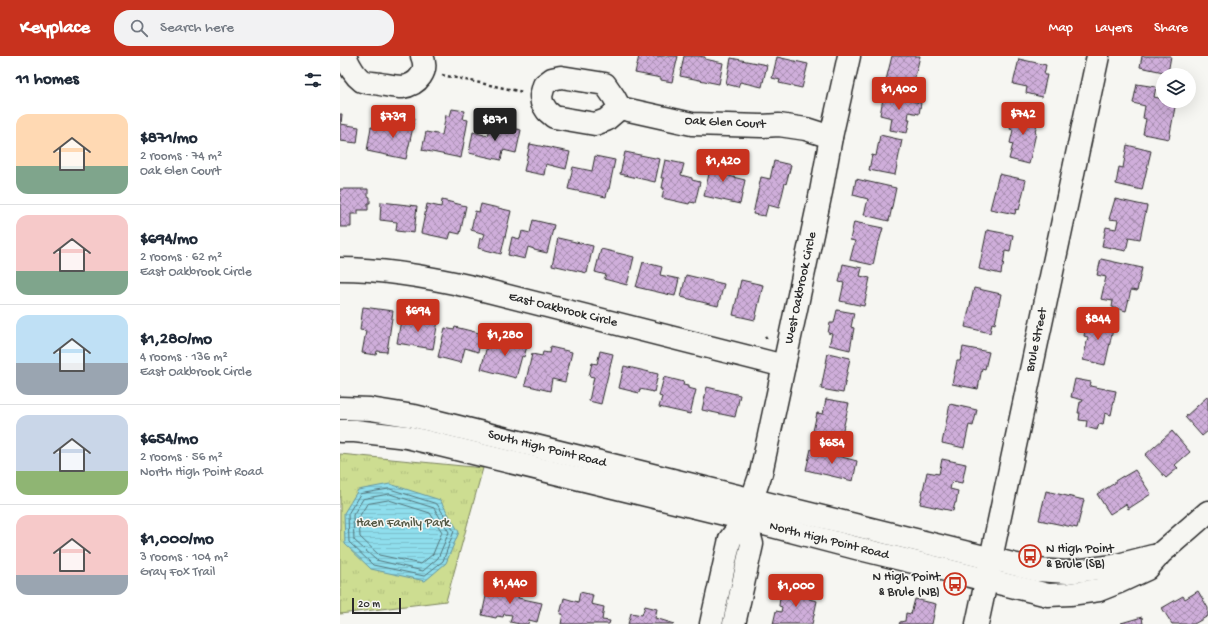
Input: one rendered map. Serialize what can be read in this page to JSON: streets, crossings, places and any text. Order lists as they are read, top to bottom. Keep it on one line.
{"streets":{"street":["Oak Glen Court","West Oakbrook Circle","East Oakbrook Circle","Brule Street","South High Point Road","North High Point Road"]},"crossings":[["Oak Glen Court","West Oakbrook Circle"],["West Oakbrook Circle","East Oakbrook Circle"],["West Oakbrook Circle","South High Point Road"],["West Oakbrook Circle","North High Point Road"],["Brule Street","North High Point Road"],["South High Point Road","North High Point Road"]],"parks":["Haen Family Park"],"places":{"bus stop":["N High Point & Brule (SB)","N High Point & Brule (NB)"]},"scale_bar":"20 m","page":{"header":"Keyplace","search":"Search here","nav":["Map","Layers","Share"],"heading":"11 homes","price":["$1,400","$742","$739","$871","$1,420","$694","$844","$1,280","$654","$1,440","$1,000"],"list":[{"name":"$871/mo","note":"2 rooms · 74 m² · Oak Glen Court"},{"name":"$694/mo","note":"2 rooms · 62 m² · East Oakbrook Circle"},{"name":"$1,280/mo","note":"4 rooms · 136 m² · East Oakbrook Circle"},{"name":"$654/mo","note":"2 rooms · 56 m² · North High Point Road"},{"name":"$1,000/mo","note":"3 rooms · 104 m² · Gray Fox Trail"}],"scale":"20 m"}}
